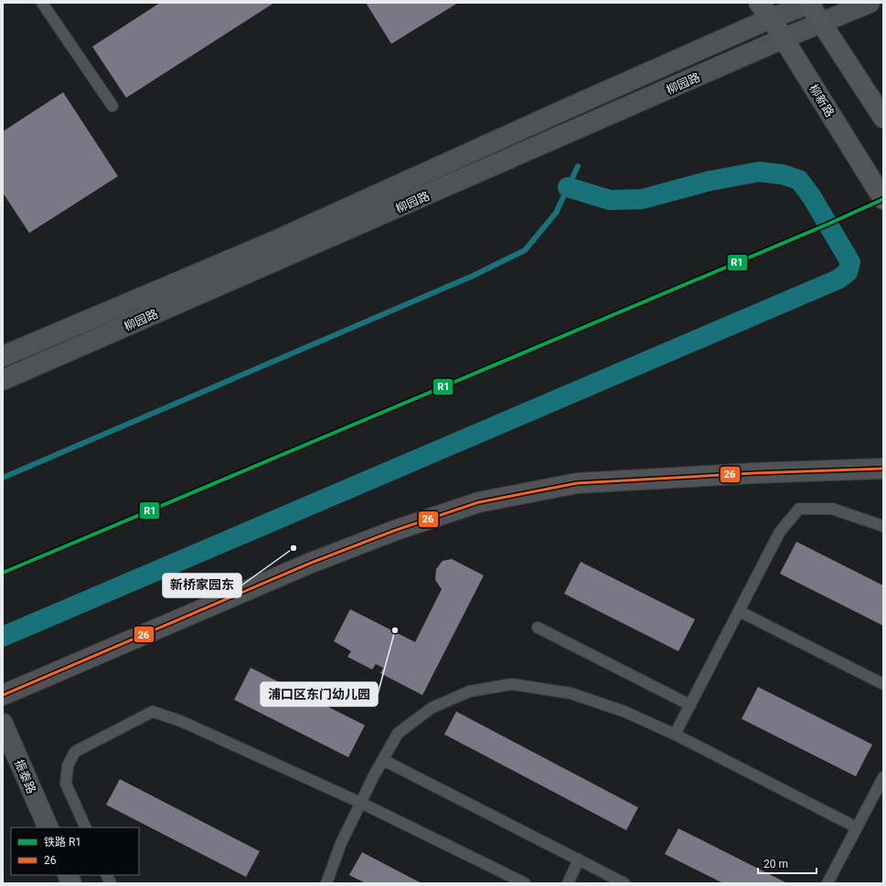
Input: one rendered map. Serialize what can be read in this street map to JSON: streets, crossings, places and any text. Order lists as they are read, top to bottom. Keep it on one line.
{"streets":{"main road":["柳新路"],"street":["柳园路","振泰路"]},"crossings":[["柳园路","柳新路"]],"places":["新桥家园东","浦口区东门幼儿园"],"lines":["rail line R1","transit line 26"],"legend":["铁路 R1","26"],"scale_bar":"20 m"}
